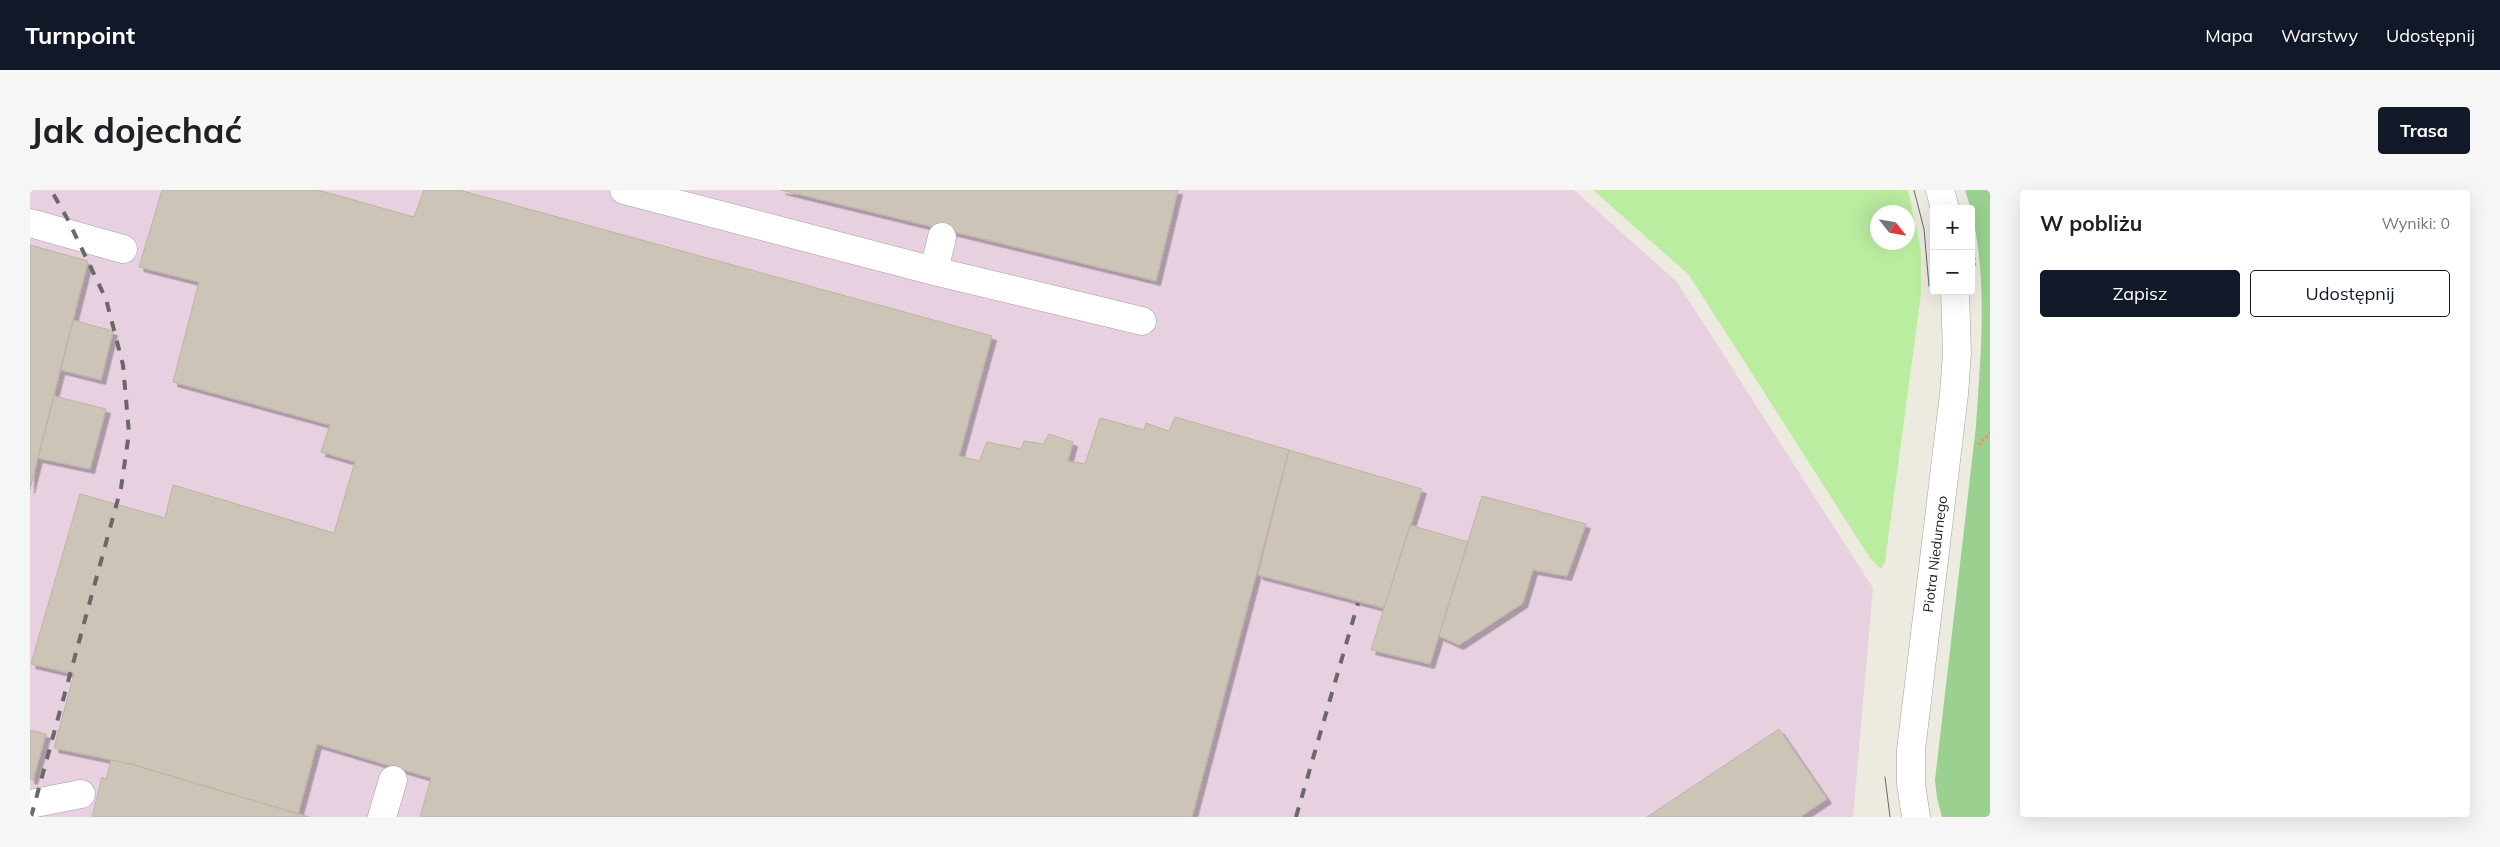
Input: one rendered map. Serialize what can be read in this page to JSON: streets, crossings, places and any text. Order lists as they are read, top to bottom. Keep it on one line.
{"streets":{"street":["Piotra Niedurnego"]},"north":"bottom right","page":{"header":"Turnpoint","nav":["Mapa","Warstwy","Udostępnij"],"buttons":["Trasa",["Zapisz","Udostępnij"]],"title":"Jak dojechać","heading":["W pobliżu","Wyniki: 0"],"map_buttons":["+","−"]}}
